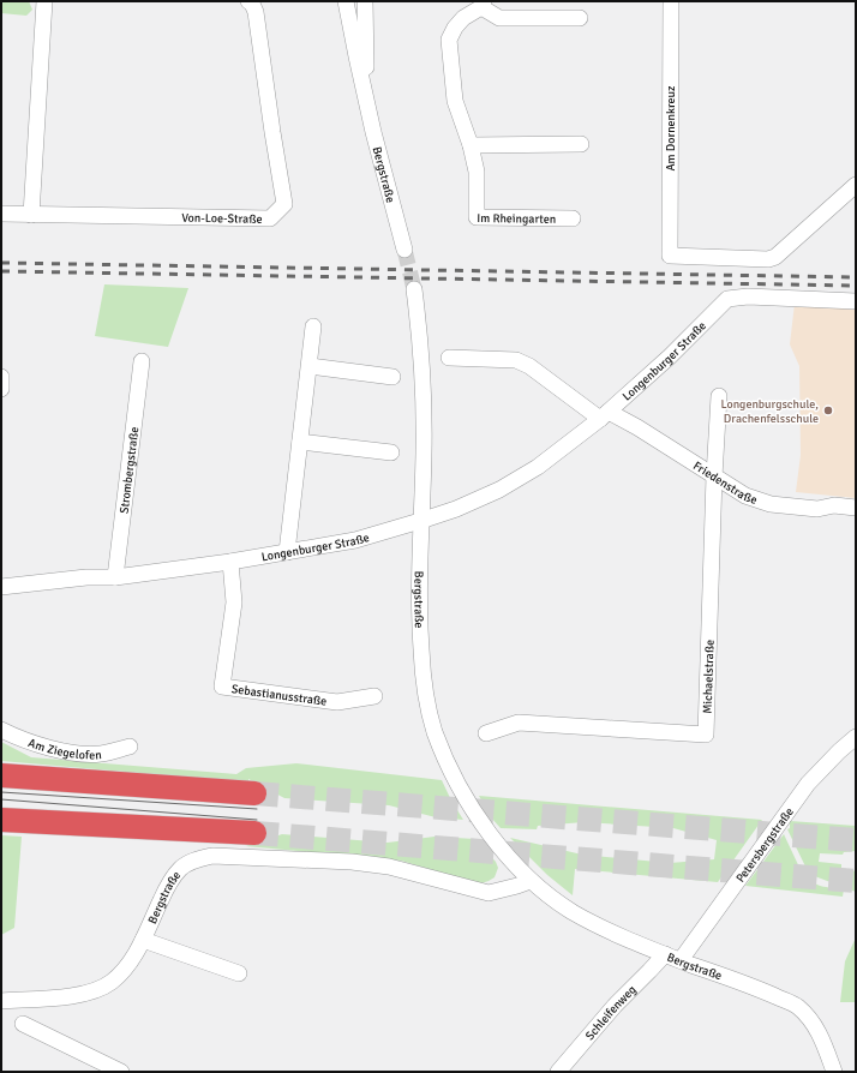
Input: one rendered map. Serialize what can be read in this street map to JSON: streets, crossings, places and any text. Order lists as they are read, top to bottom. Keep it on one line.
{"streets":{"street":["Am Dornenkreuz","Bergstraße","Im Rheingarten","Von-Loe-Straße","Longenburger Straße","Strombergstraße","Friedenstraße","Michaelstraße","Sebastianusstraße","Am Ziegelofen","Petersbergstraße","Schleifenweg"]},"crossings":[["Bergstraße","Longenburger Straße"],["Bergstraße","Petersbergstraße"],["Bergstraße","Schleifenweg"],["Longenburger Straße","Strombergstraße"],["Longenburger Straße","Friedenstraße"],["Longenburger Straße","Sebastianusstraße"],["Friedenstraße","Michaelstraße"]],"places":["Longenburgschule, Drachenfelsschule"]}
